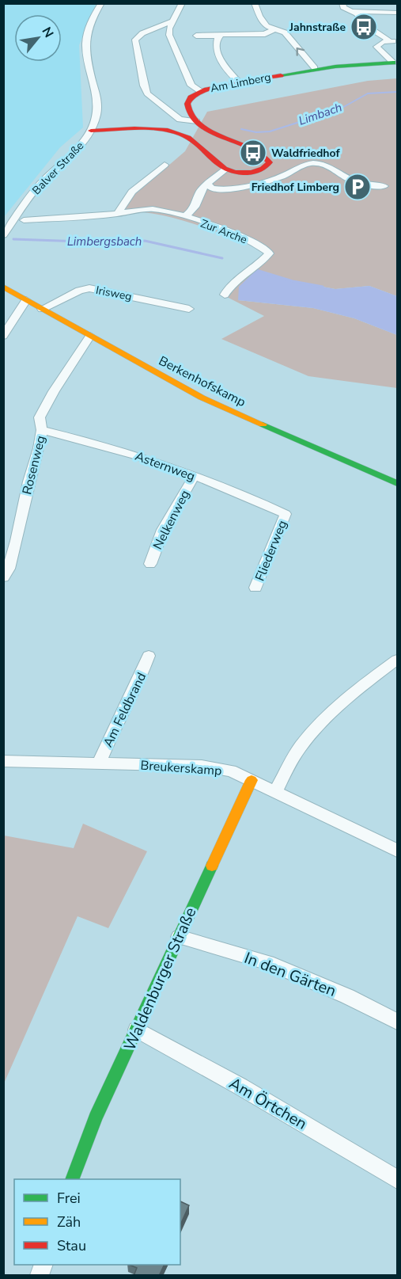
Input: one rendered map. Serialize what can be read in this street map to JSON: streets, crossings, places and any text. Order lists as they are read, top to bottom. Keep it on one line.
{"streets":{"street":["Am Limberg","Balver Straße","Zur Arche","Irisweg","Berkenhofskamp","Rosenweg","Asternweg","Nelkenweg","Fliederweg","Am Feldbrand","Breukerskamp","In den Gärten","Waldenburger Straße","Am Örtchen"]},"crossings":[["Irisweg","Berkenhofskamp"],["Berkenhofskamp","Rosenweg"],["Rosenweg","Asternweg"],["Asternweg","Nelkenweg"],["Asternweg","Fliederweg"],["Am Feldbrand","Breukerskamp"],["Breukerskamp","Waldenburger Straße"],["In den Gärten","Waldenburger Straße"],["Waldenburger Straße","Am Örtchen"]],"water":["Limbach","Limbergsbach"],"places":{"bus stop":["Jahnstraße","Waldfriedhof"],"parking":["Friedhof Limberg"]},"legend":["Frei","Zäh","Stau"],"north":"top right"}
